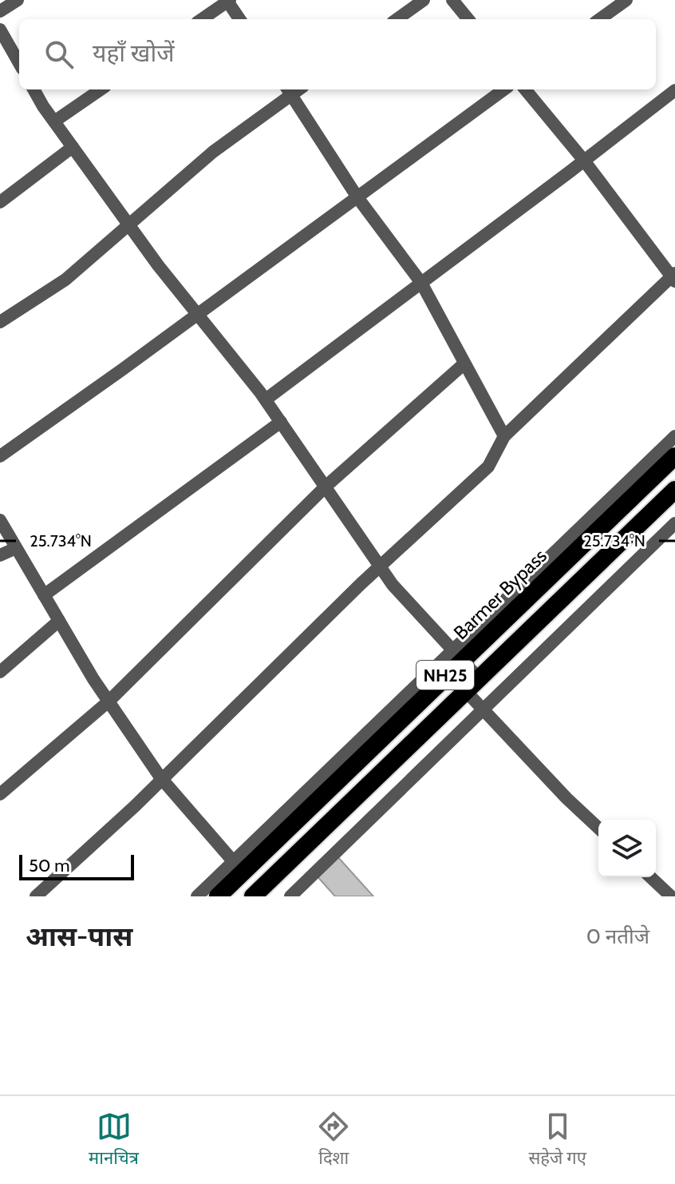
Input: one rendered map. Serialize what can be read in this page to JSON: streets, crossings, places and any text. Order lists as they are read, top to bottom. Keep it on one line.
{"streets":{"highway":["Barmer Bypass","NH25"]},"scale_bar":"50 m","page":{"search":"यहाँ खोजें","scale":"50 m","heading":["आस-पास","0 नतीजे"],"nav":["मानचित्र","दिशा","सहेजे गए"]},"coordinates":["25.734°N"]}
